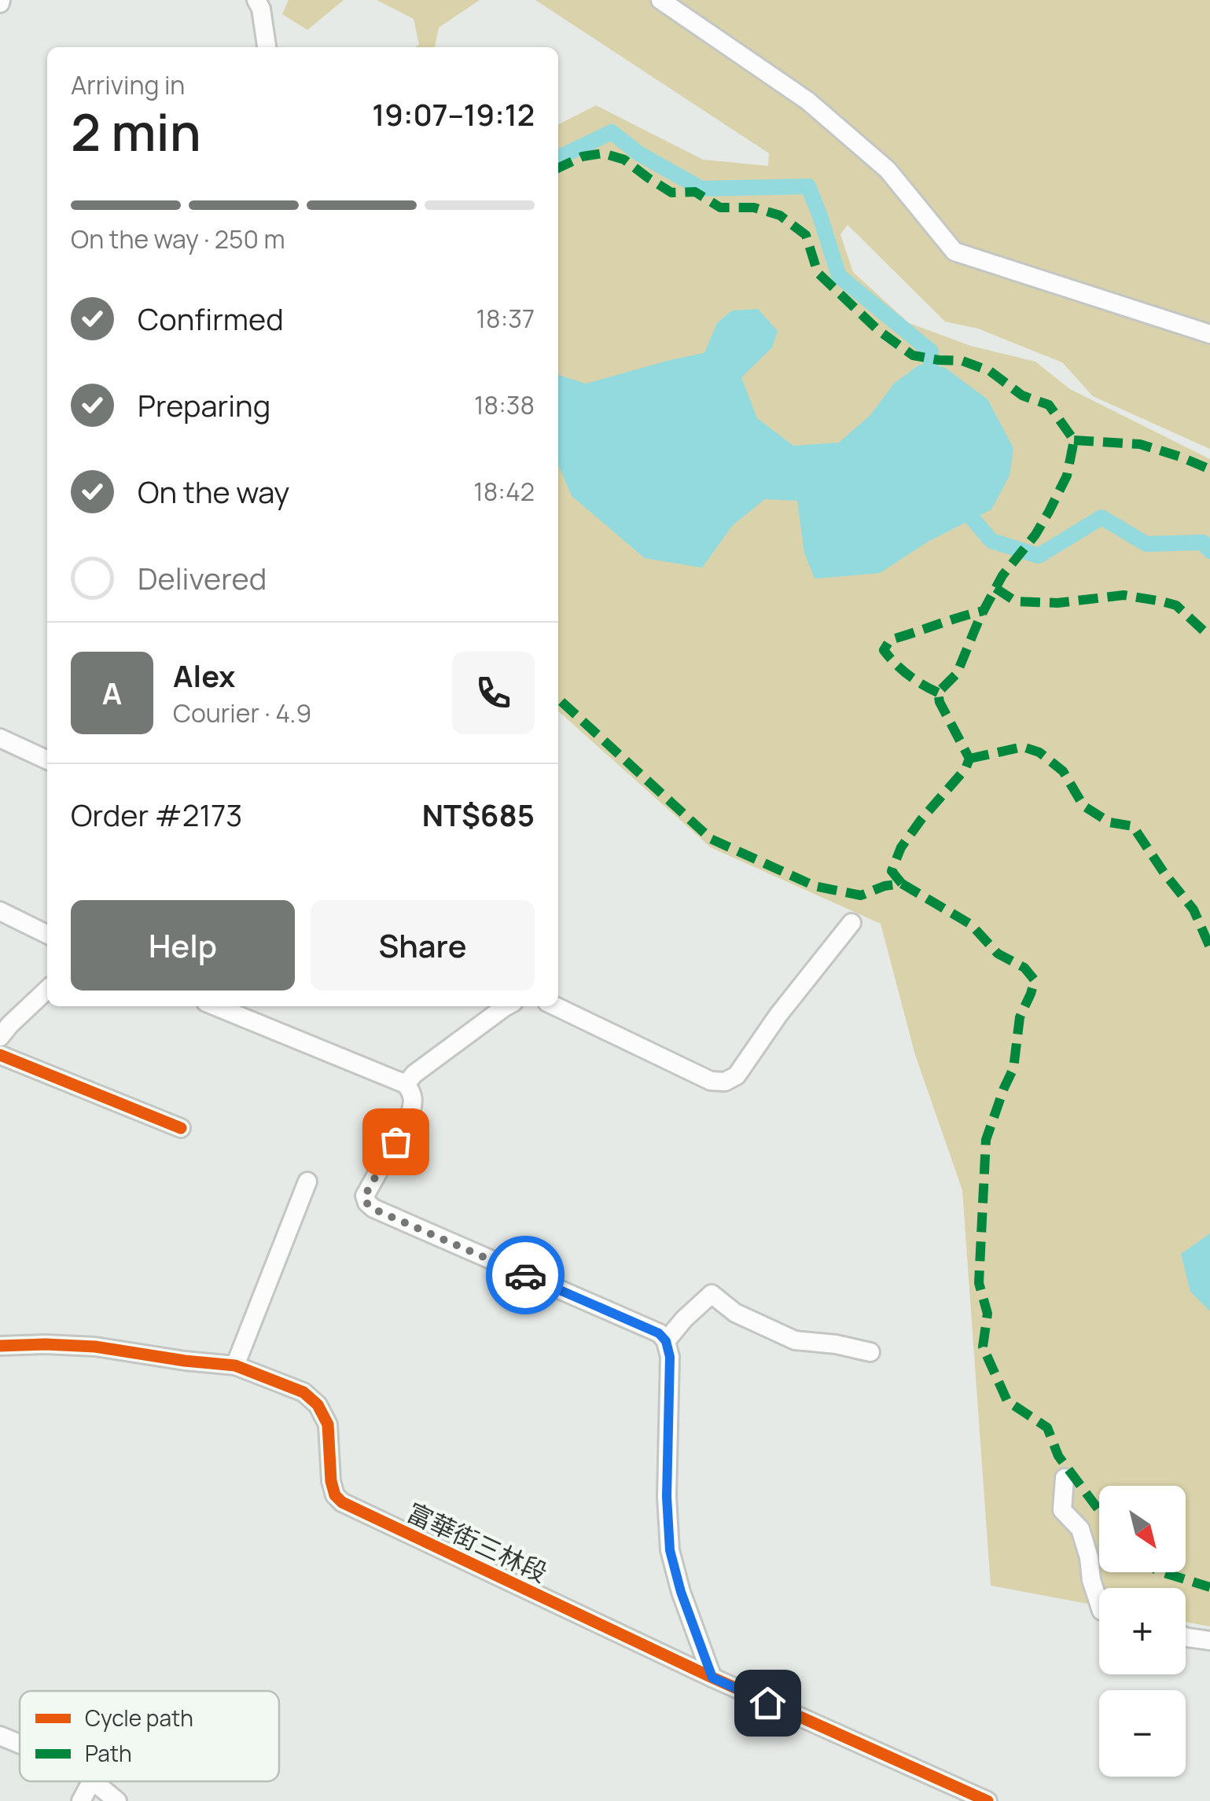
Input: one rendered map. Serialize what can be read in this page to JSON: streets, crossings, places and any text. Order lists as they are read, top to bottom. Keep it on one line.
{"streets":{"street":["富華街三林段"]},"legend":["Cycle path","Path"],"north":"bottom right","page":{"heading":["2 min","Arriving in","19:07–19:12"],"panel":["Alex","Courier · 4.9","Order #2173","NT$685"],"bar":"On the way · 250 m","list":[["Confirmed","18:37"],["Preparing","18:38"],["On the way","18:42"],"Delivered"],"round":"A","buttons":["Help","Share"],"map_buttons":["+","−"]}}
